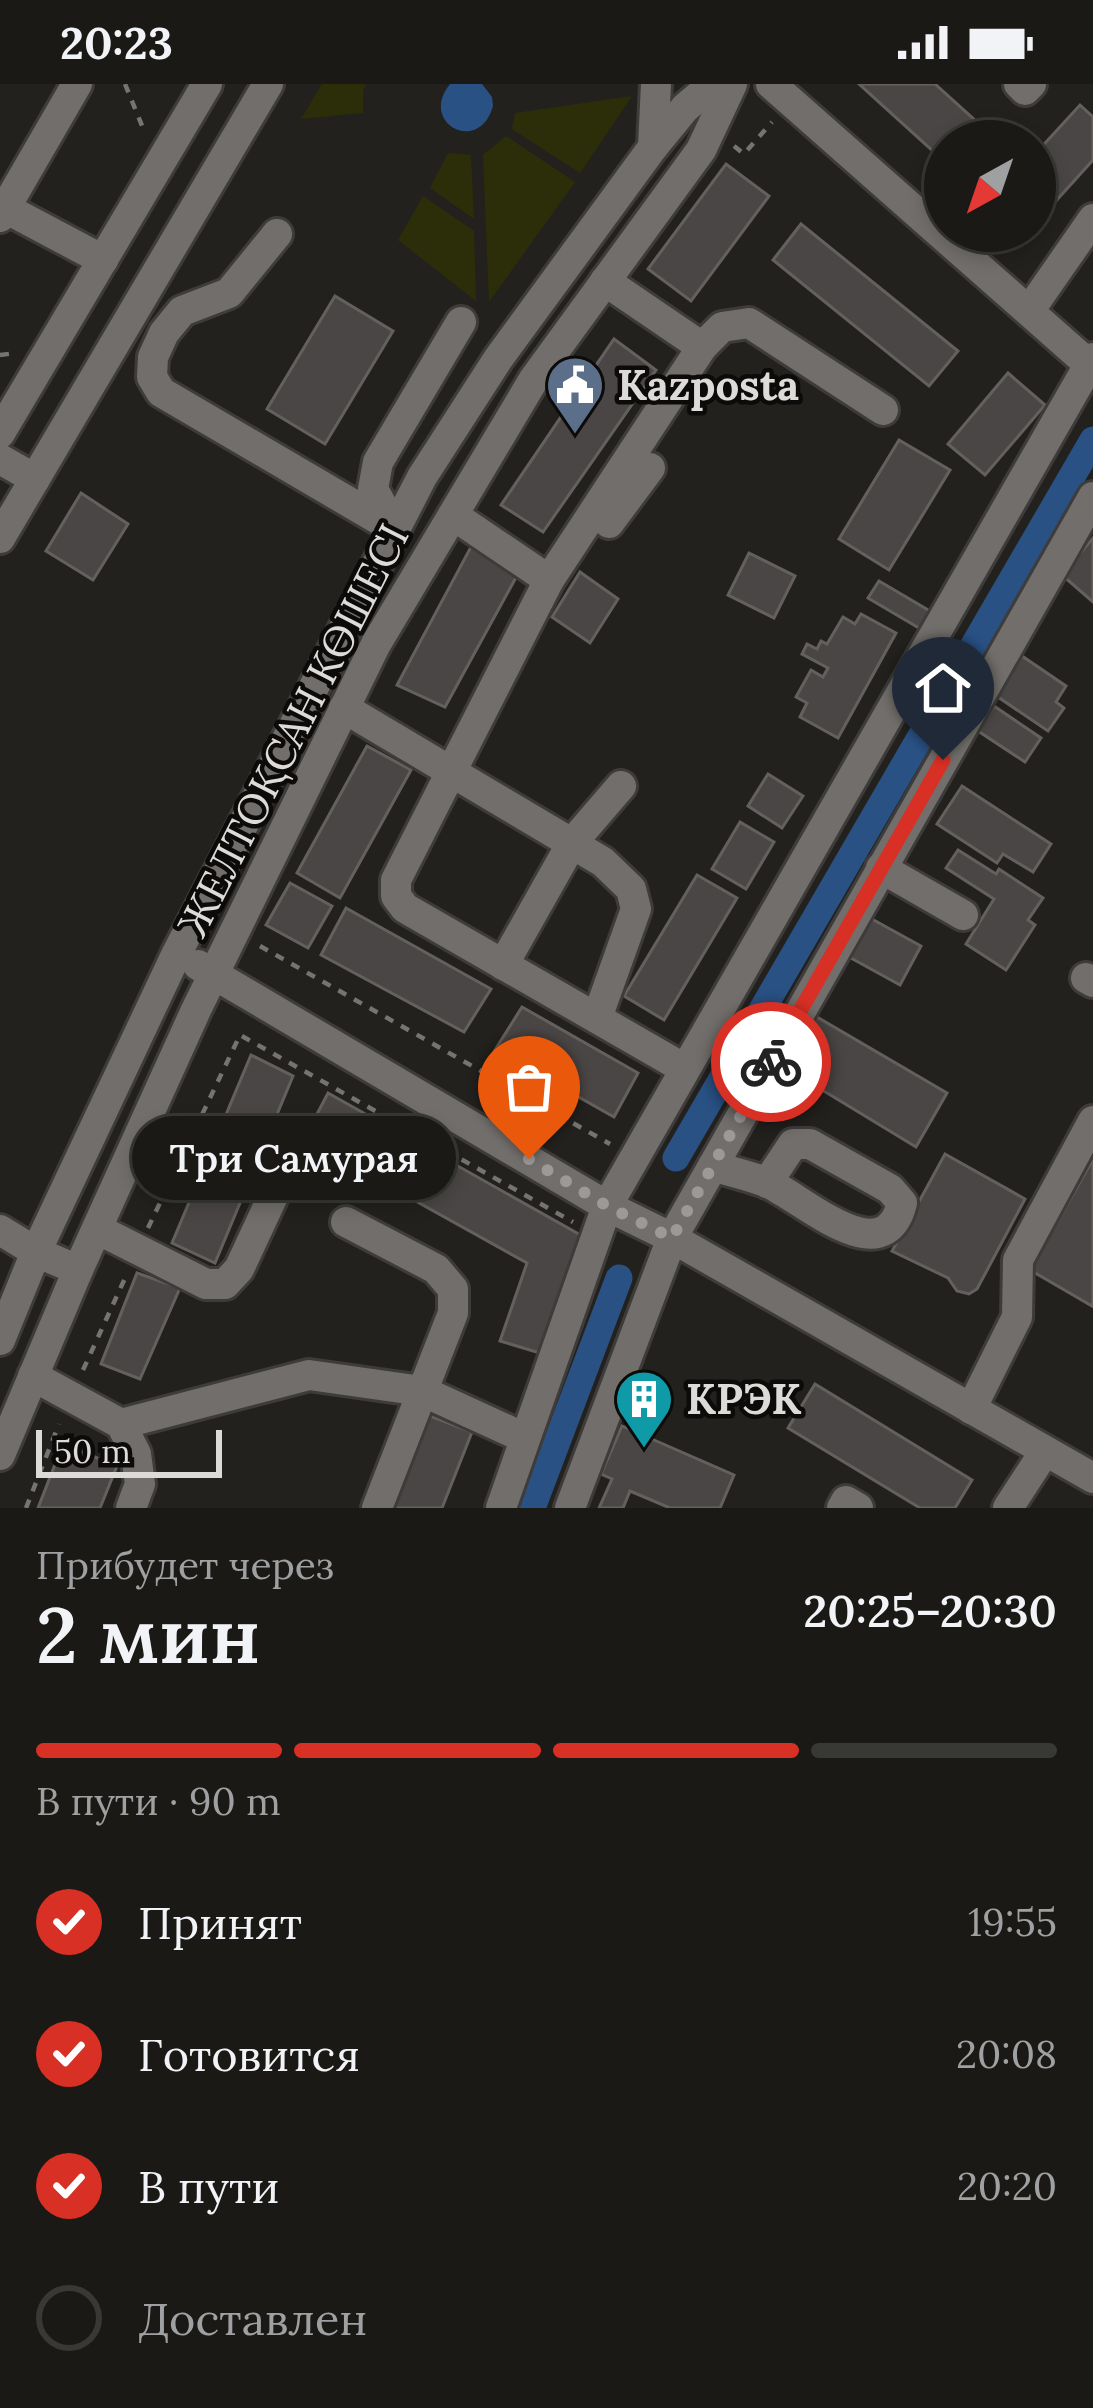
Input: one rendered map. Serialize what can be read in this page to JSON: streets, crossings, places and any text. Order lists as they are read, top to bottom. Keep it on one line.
{"streets":{"street":["ЖЕЛТОҚСАН КӨШЕСІ"]},"places":{"public building":["Kazposta"],"other":["Три Самурая"],"building":["КРЭК"]},"scale_bar":"50 m","north":"bottom left","page":{"status":"20:23","bubble":"Три Самурая","scale":"50 m","heading":["2 мин","Прибудет через","20:25–20:30"],"bar":"В пути · 90 m","list":[["Принят","19:55"],["Готовится","20:08"],["В пути","20:20"],"Доставлен"]}}
